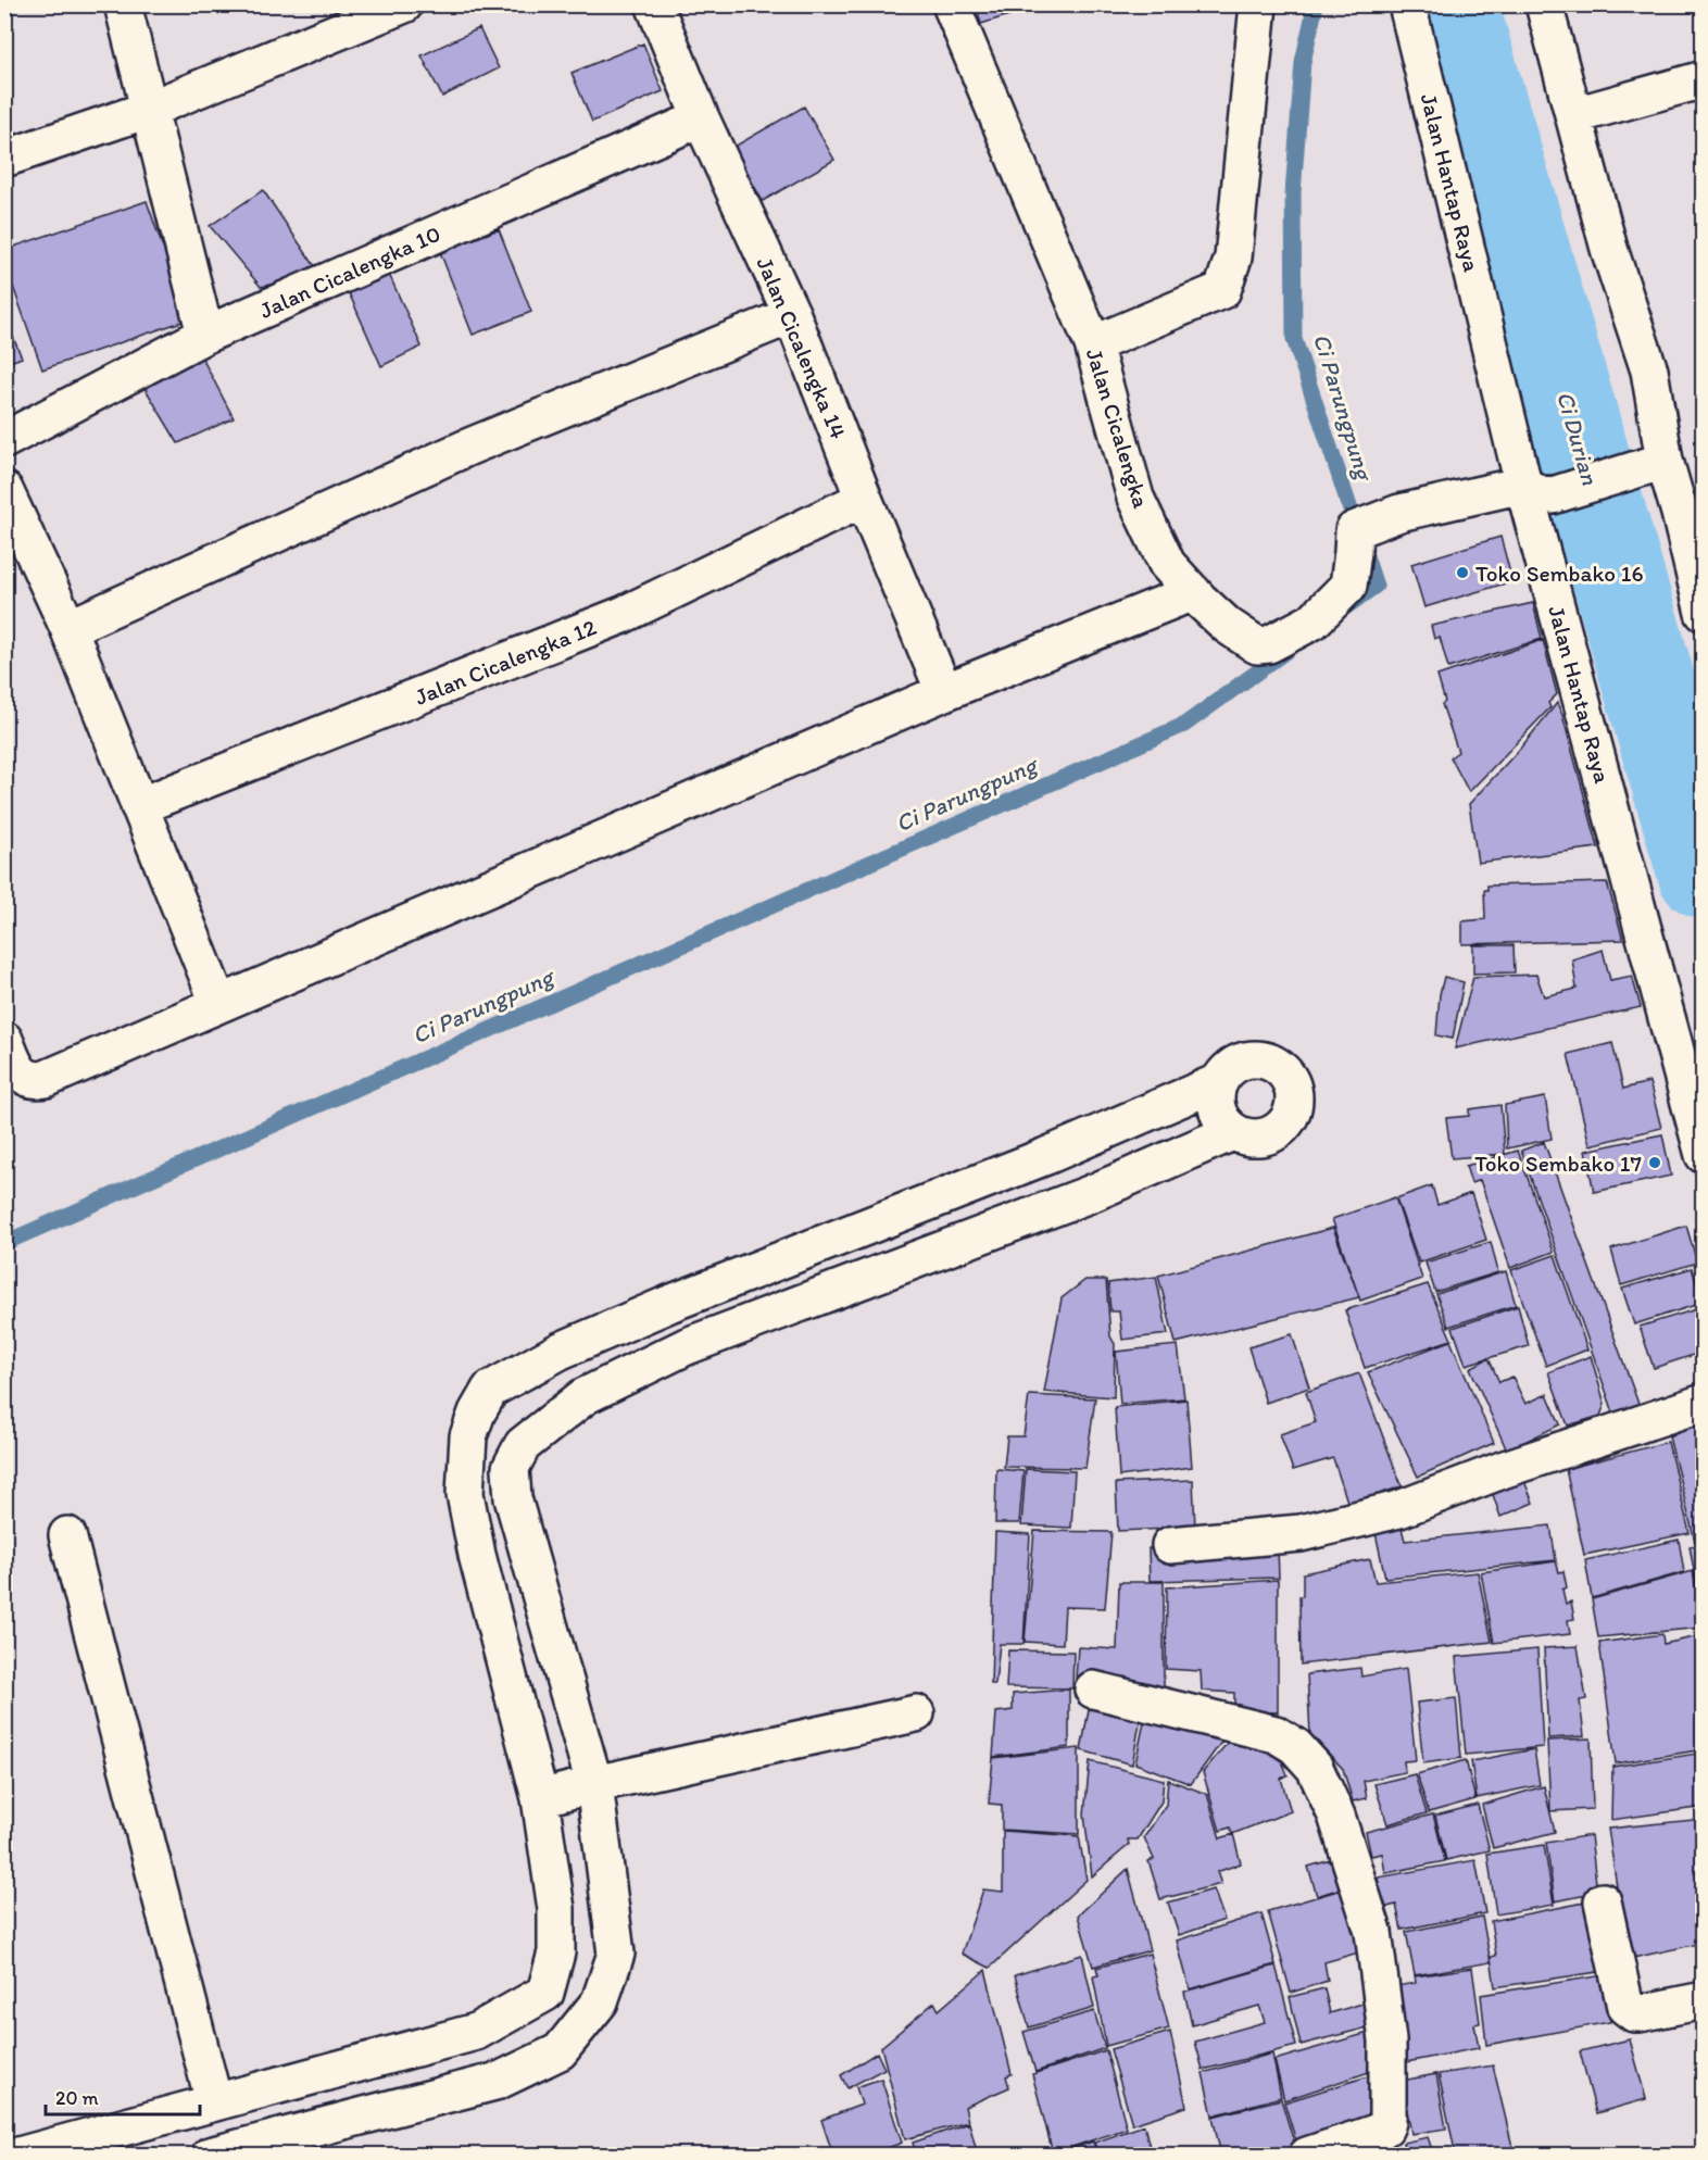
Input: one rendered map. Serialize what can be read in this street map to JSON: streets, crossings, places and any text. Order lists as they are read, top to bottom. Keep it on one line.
{"streets":{"street":["Jalan Hantap Raya","Jalan Cicalengka 10","Jalan Cicalengka 14","Jalan Cicalengka","Jalan Cicalengka 12"]},"crossings":[["Jalan Hantap Raya","Jalan Cicalengka"],["Jalan Cicalengka 10","Jalan Cicalengka 14"],["Jalan Cicalengka 14","Jalan Cicalengka 12"]],"water":["Ci Parungpung","Ci Durian"],"places":["Toko Sembako 16","Toko Sembako 17"],"scale_bar":"20 m"}
